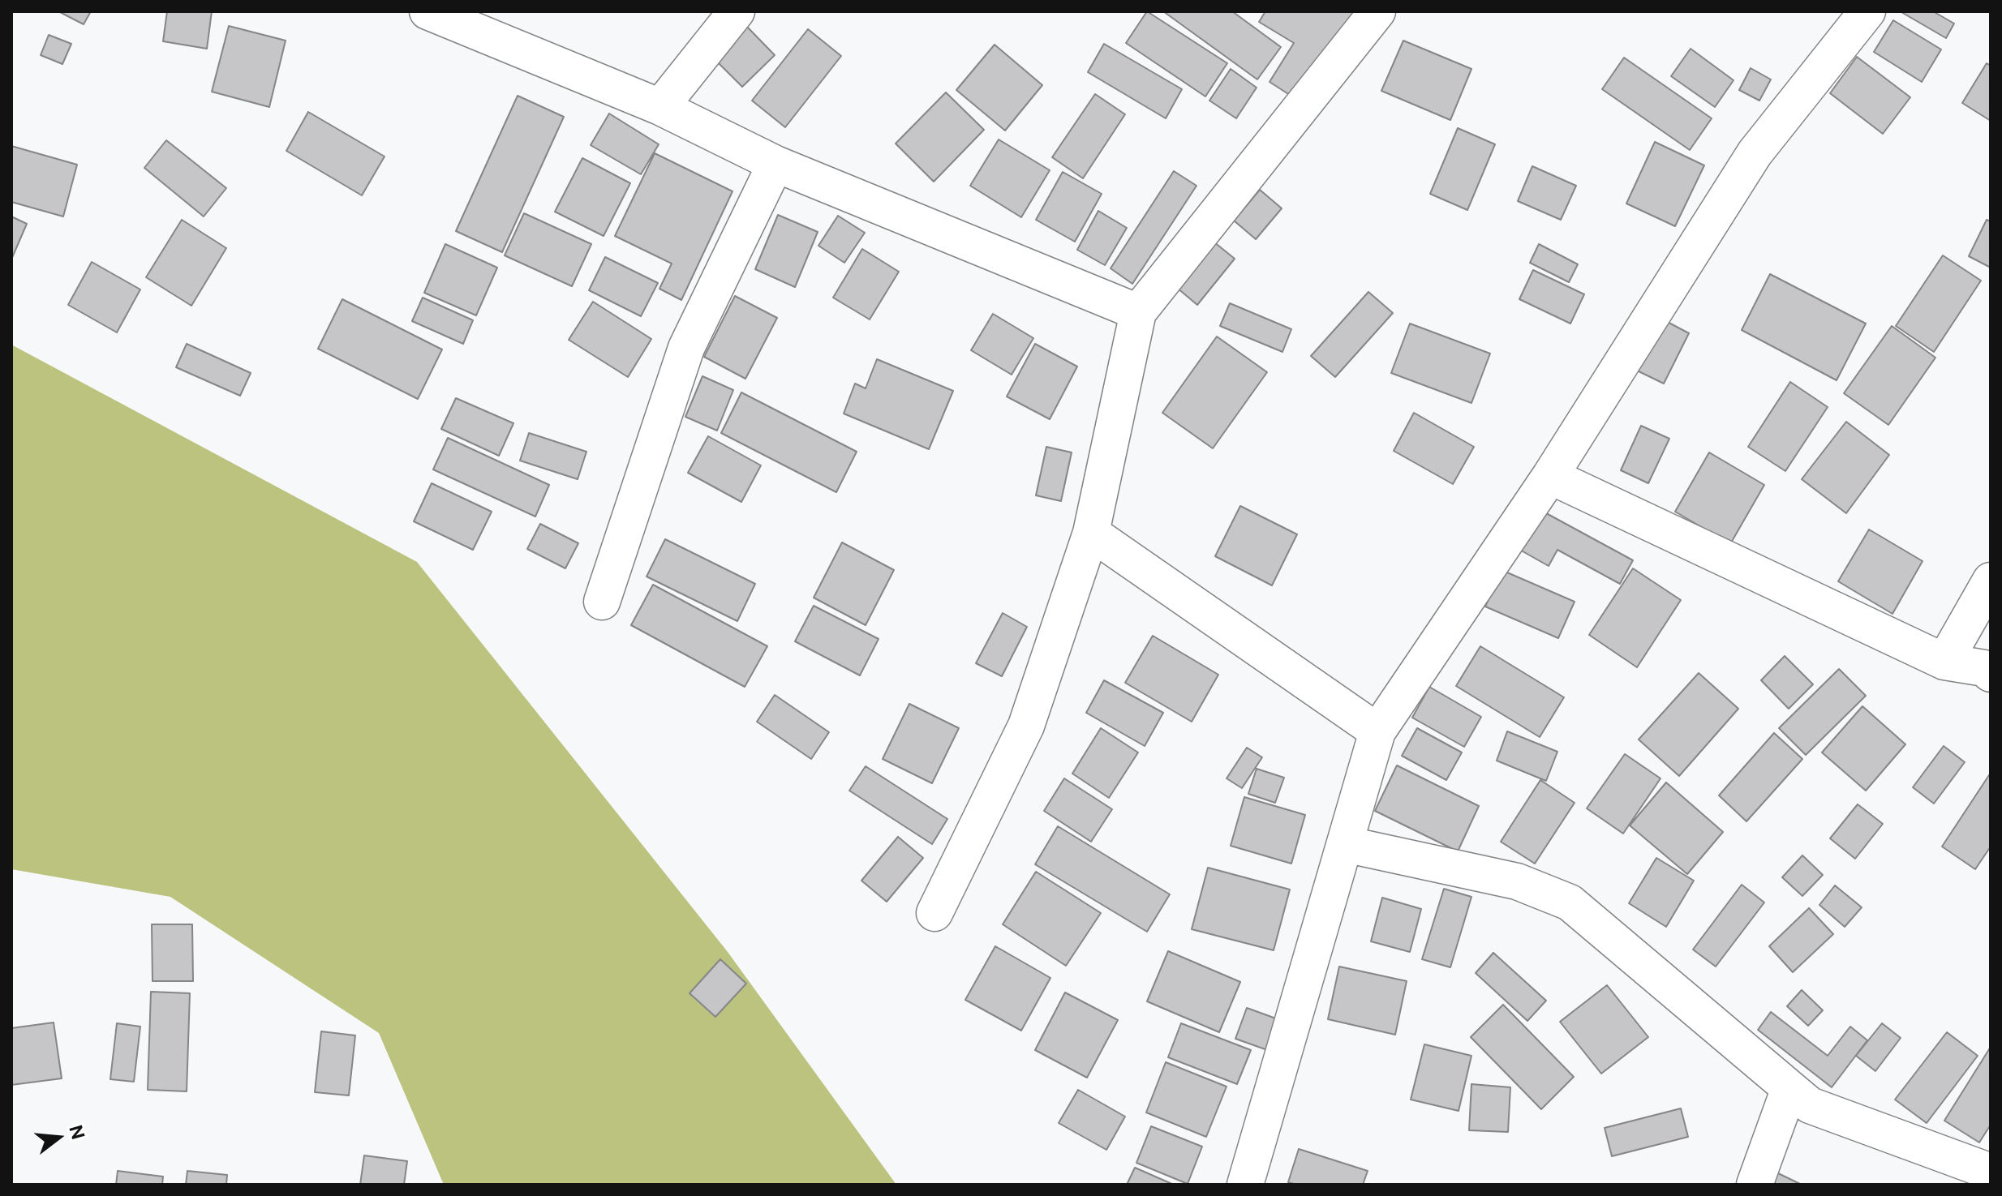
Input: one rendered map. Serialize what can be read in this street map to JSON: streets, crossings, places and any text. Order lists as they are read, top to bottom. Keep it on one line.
{"north":"right"}
